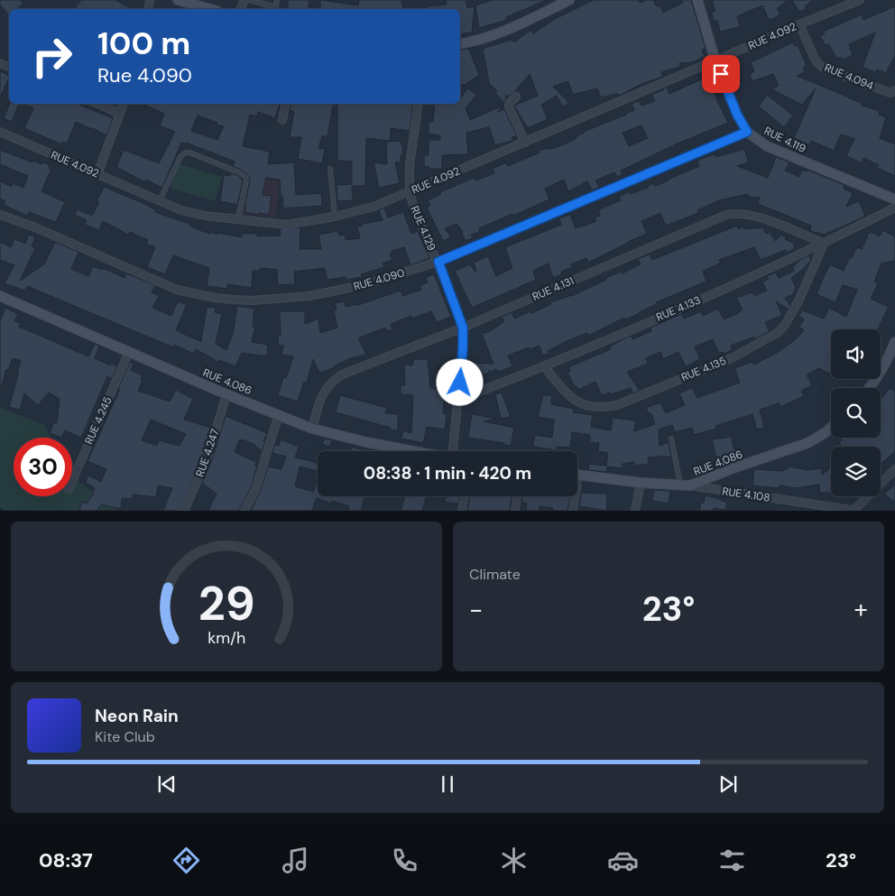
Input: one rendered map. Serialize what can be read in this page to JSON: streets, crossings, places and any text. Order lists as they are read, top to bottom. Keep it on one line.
{"streets":{"street":["RUE 4.092","RUE 4.094","RUE 4.119","RUE 4.129","RUE 4.090","RUE 4.131","RUE 4.133","RUE 4.135","RUE 4.086","RUE 4.245","RUE 4.247","RUE 4.108"]},"crossings":[["RUE 4.092","RUE 4.094"],["RUE 4.092","RUE 4.119"],["RUE 4.092","RUE 4.129"],["RUE 4.119","RUE 4.090"],["RUE 4.129","RUE 4.090"],["RUE 4.129","RUE 4.131"],["RUE 4.129","RUE 4.133"],["RUE 4.131","RUE 4.133"],["RUE 4.131","RUE 4.135"],["RUE 4.131","RUE 4.086"],["RUE 4.133","RUE 4.135"],["RUE 4.086","RUE 4.245"],["RUE 4.086","RUE 4.247"],["RUE 4.086","RUE 4.108"]],"page":{"turn":["100 m","Rue 4.090"],"limit":"30","trip":"08:38 · 1 min · 420 m","tile":"Climate","heat":["−","23°","+"],"song":["Neon Rain","Kite Club"],"tabs":["08:37","23°"],"gauge":["29","km/h"]}}
